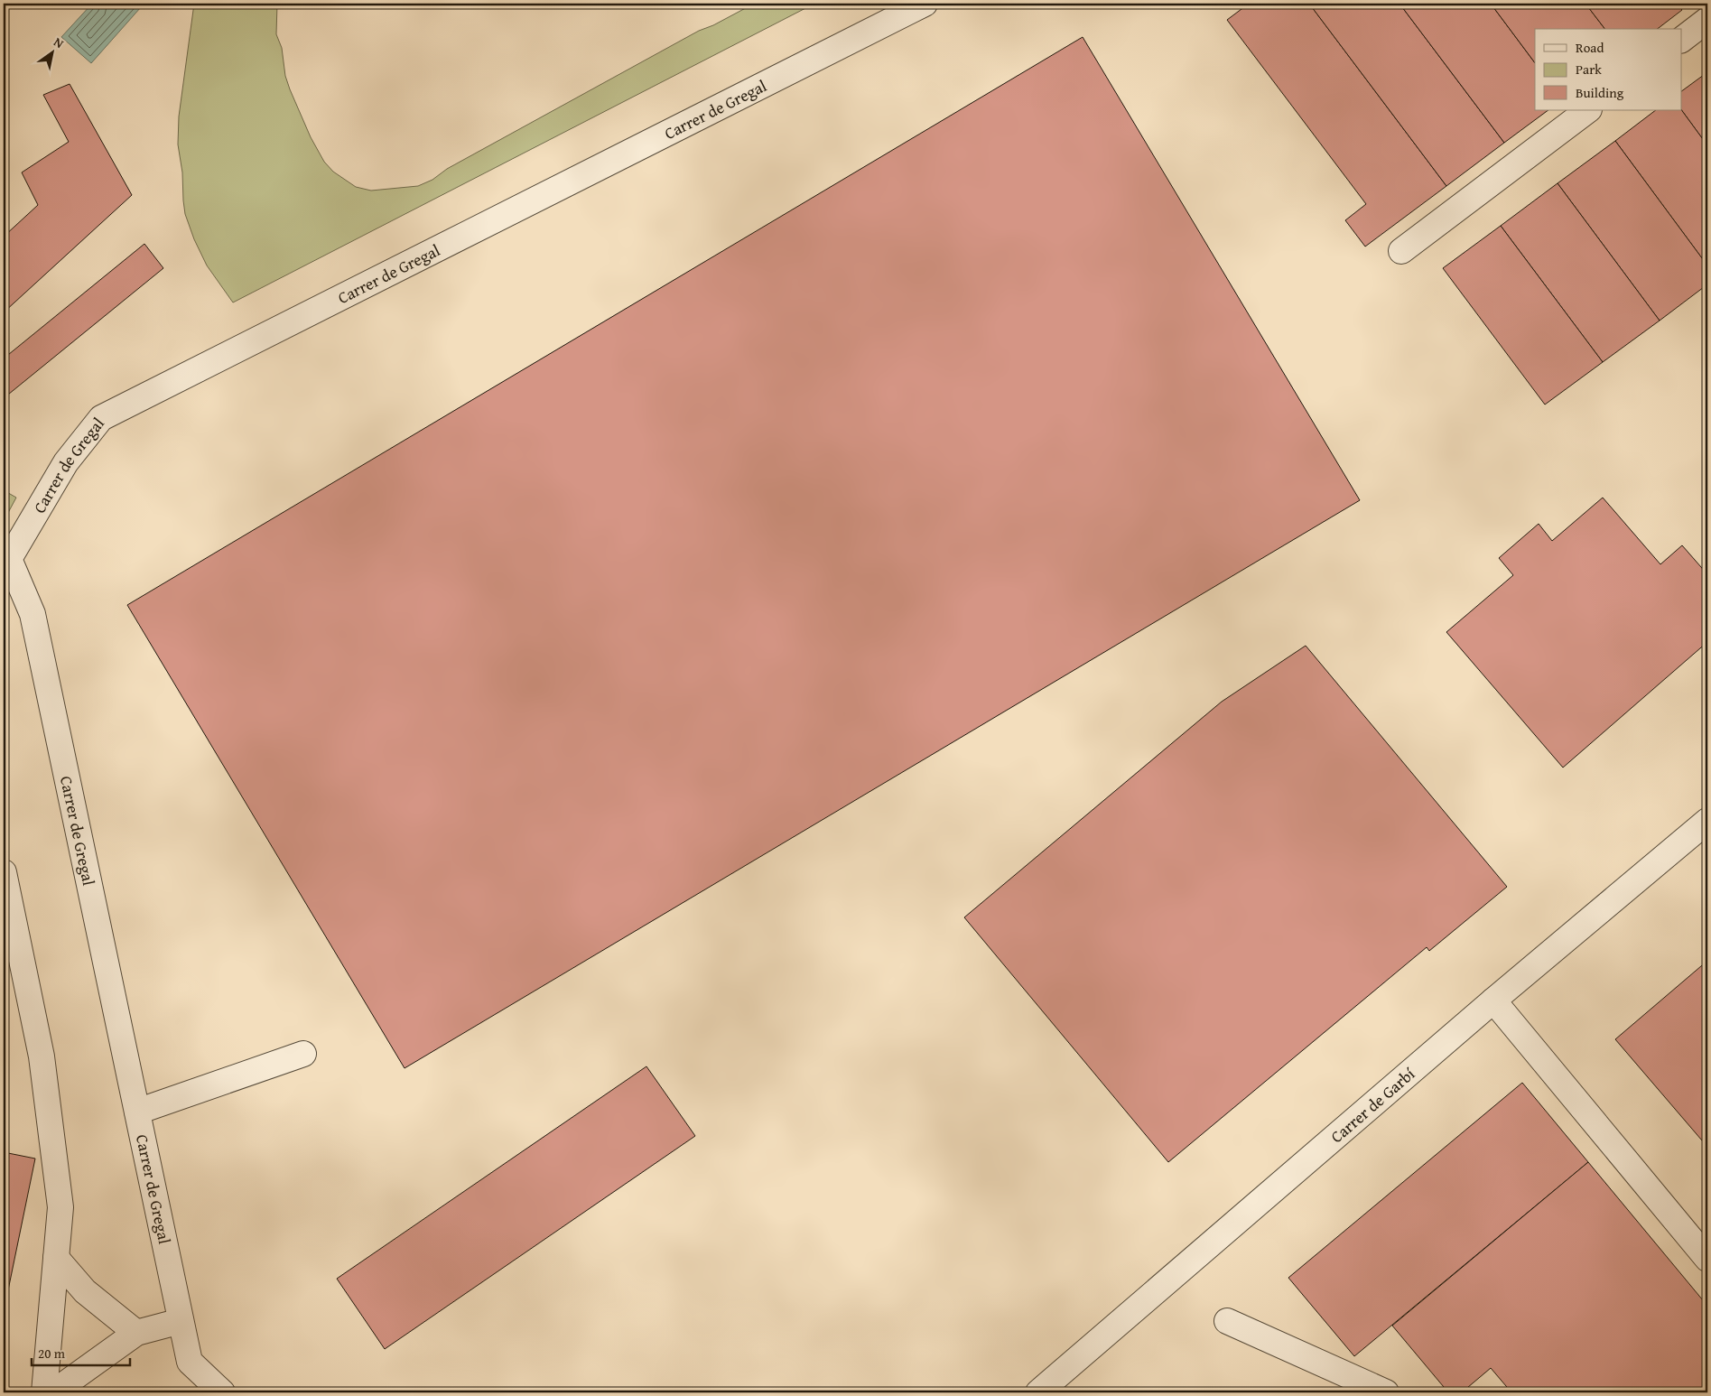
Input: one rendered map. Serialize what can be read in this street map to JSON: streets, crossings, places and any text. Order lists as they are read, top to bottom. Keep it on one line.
{"streets":{"street":["Carrer de Gregal","Carrer de Garbí"]},"legend":["Road","Park","Building"],"scale_bar":"20 m","north":"top right"}
